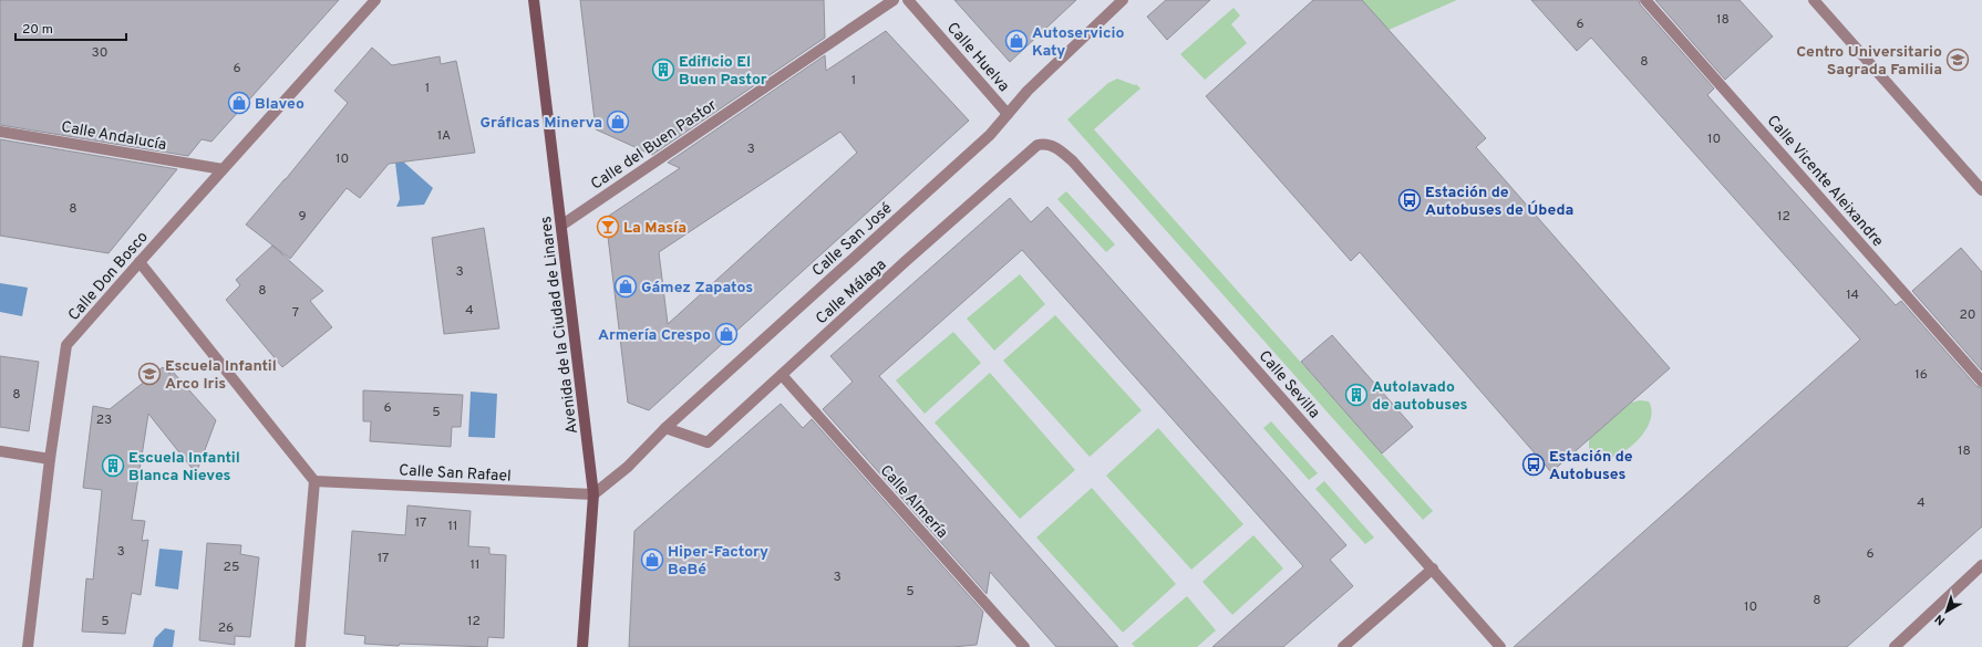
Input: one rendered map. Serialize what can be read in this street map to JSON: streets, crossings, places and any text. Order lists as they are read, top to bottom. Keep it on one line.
{"streets":{"main road":["Avenida de la Ciudad de Linares"],"street":["Calle Huelva","Calle Andalucía","Calle del Buen Pastor","Calle Vicente Aleixandre","Calle San José","Calle Don Bosco","Calle Málaga","Calle Sevilla","Calle San Rafael","Calle Almería"]},"crossings":[["Calle Huelva","Calle San José"],["Calle Andalucía","Calle Don Bosco"],["Calle del Buen Pastor","Avenida de la Ciudad de Linares"],["Calle San José","Calle Málaga"],["Calle San José","Avenida de la Ciudad de Linares"],["Calle San José","Calle San Rafael"],["Calle Málaga","Calle Sevilla"],["Calle Málaga","Calle Almería"],["Avenida de la Ciudad de Linares","Calle San Rafael"]],"places":{"shop":["Autoservicio Katy","Blaveo","Gráficas Minerva","Gámez Zapatos","Armería Crespo","Hiper-Factory BeBé"],"school or university":["Centro Universitario Sagrada Familia","Escuela Infantil Arco Iris"],"building":["Edificio El Buen Pastor","Autolavado de autobuses","Escuela Infantil Blanca Nieves"],"bus stop":["Estación de Autobuses de Úbeda","Estación de Autobuses"],"bar":["La Masía"]},"house_numbers":["18","6","30","8","6","1","1","1A","10","3","10","8","9","12","3","8","14","4","7","20","16","8","6","5","23","18","4","17","11","3","6","17","11","25","3","5","8","10","5","12","26"],"scale_bar":"20 m","north":"bottom left"}
